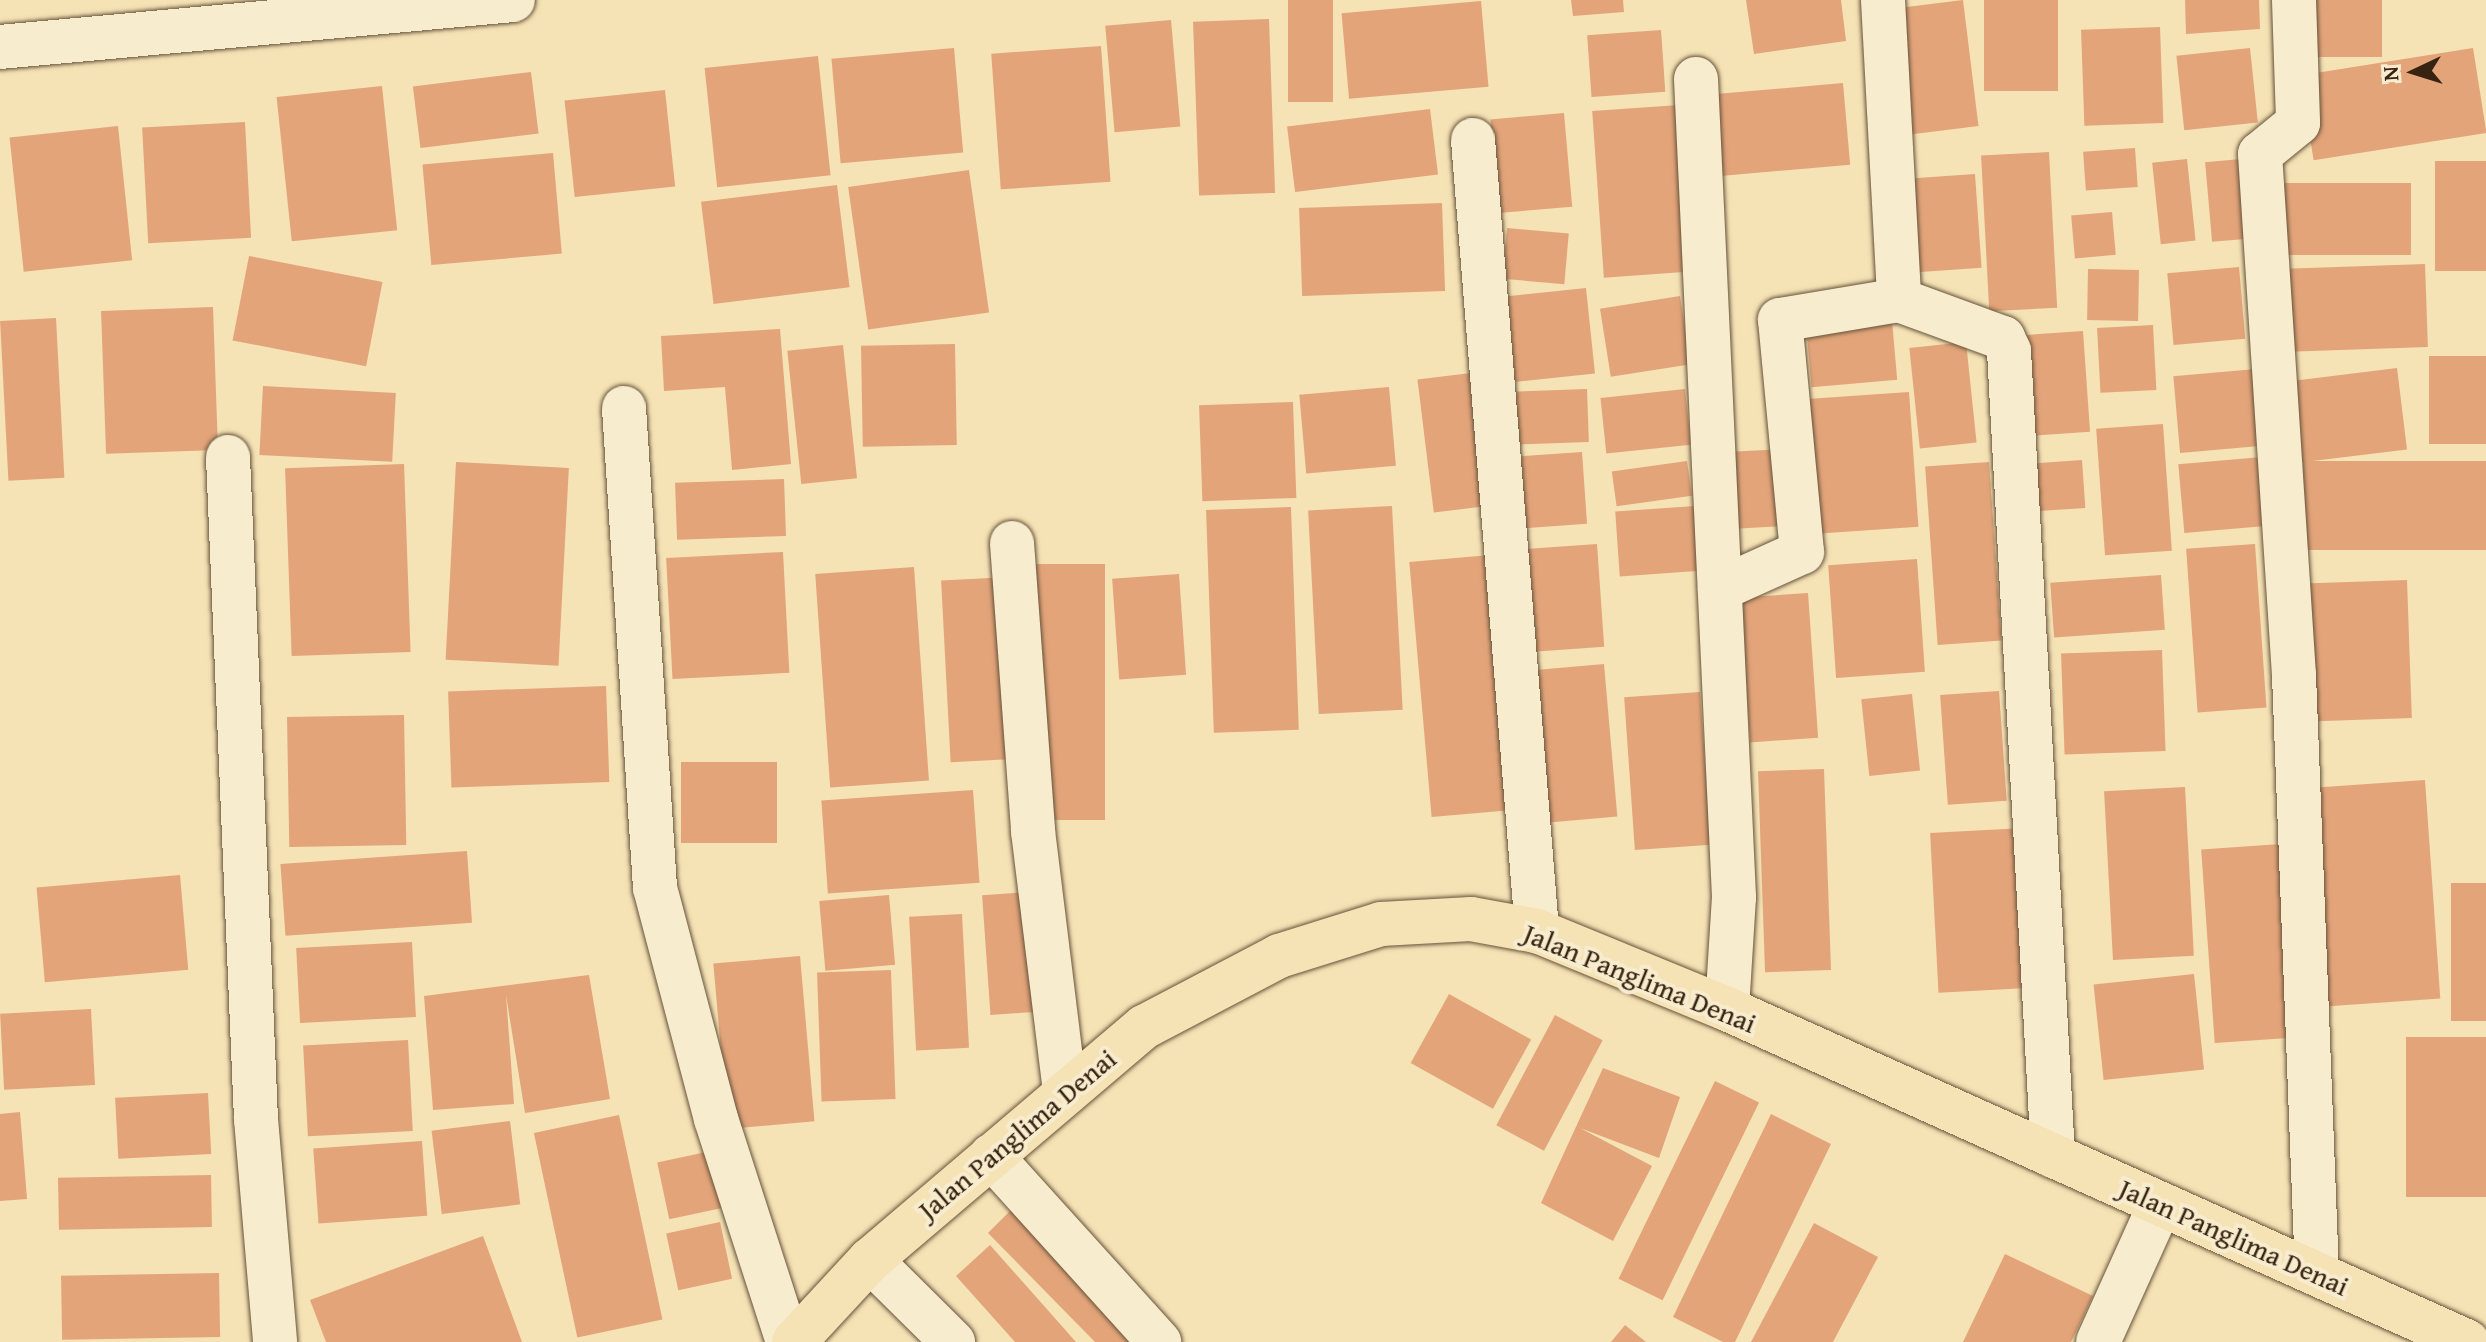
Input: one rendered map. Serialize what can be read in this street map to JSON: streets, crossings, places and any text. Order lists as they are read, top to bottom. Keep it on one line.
{"streets":{"main road":["Jalan Panglima Denai"]},"north":"left"}
